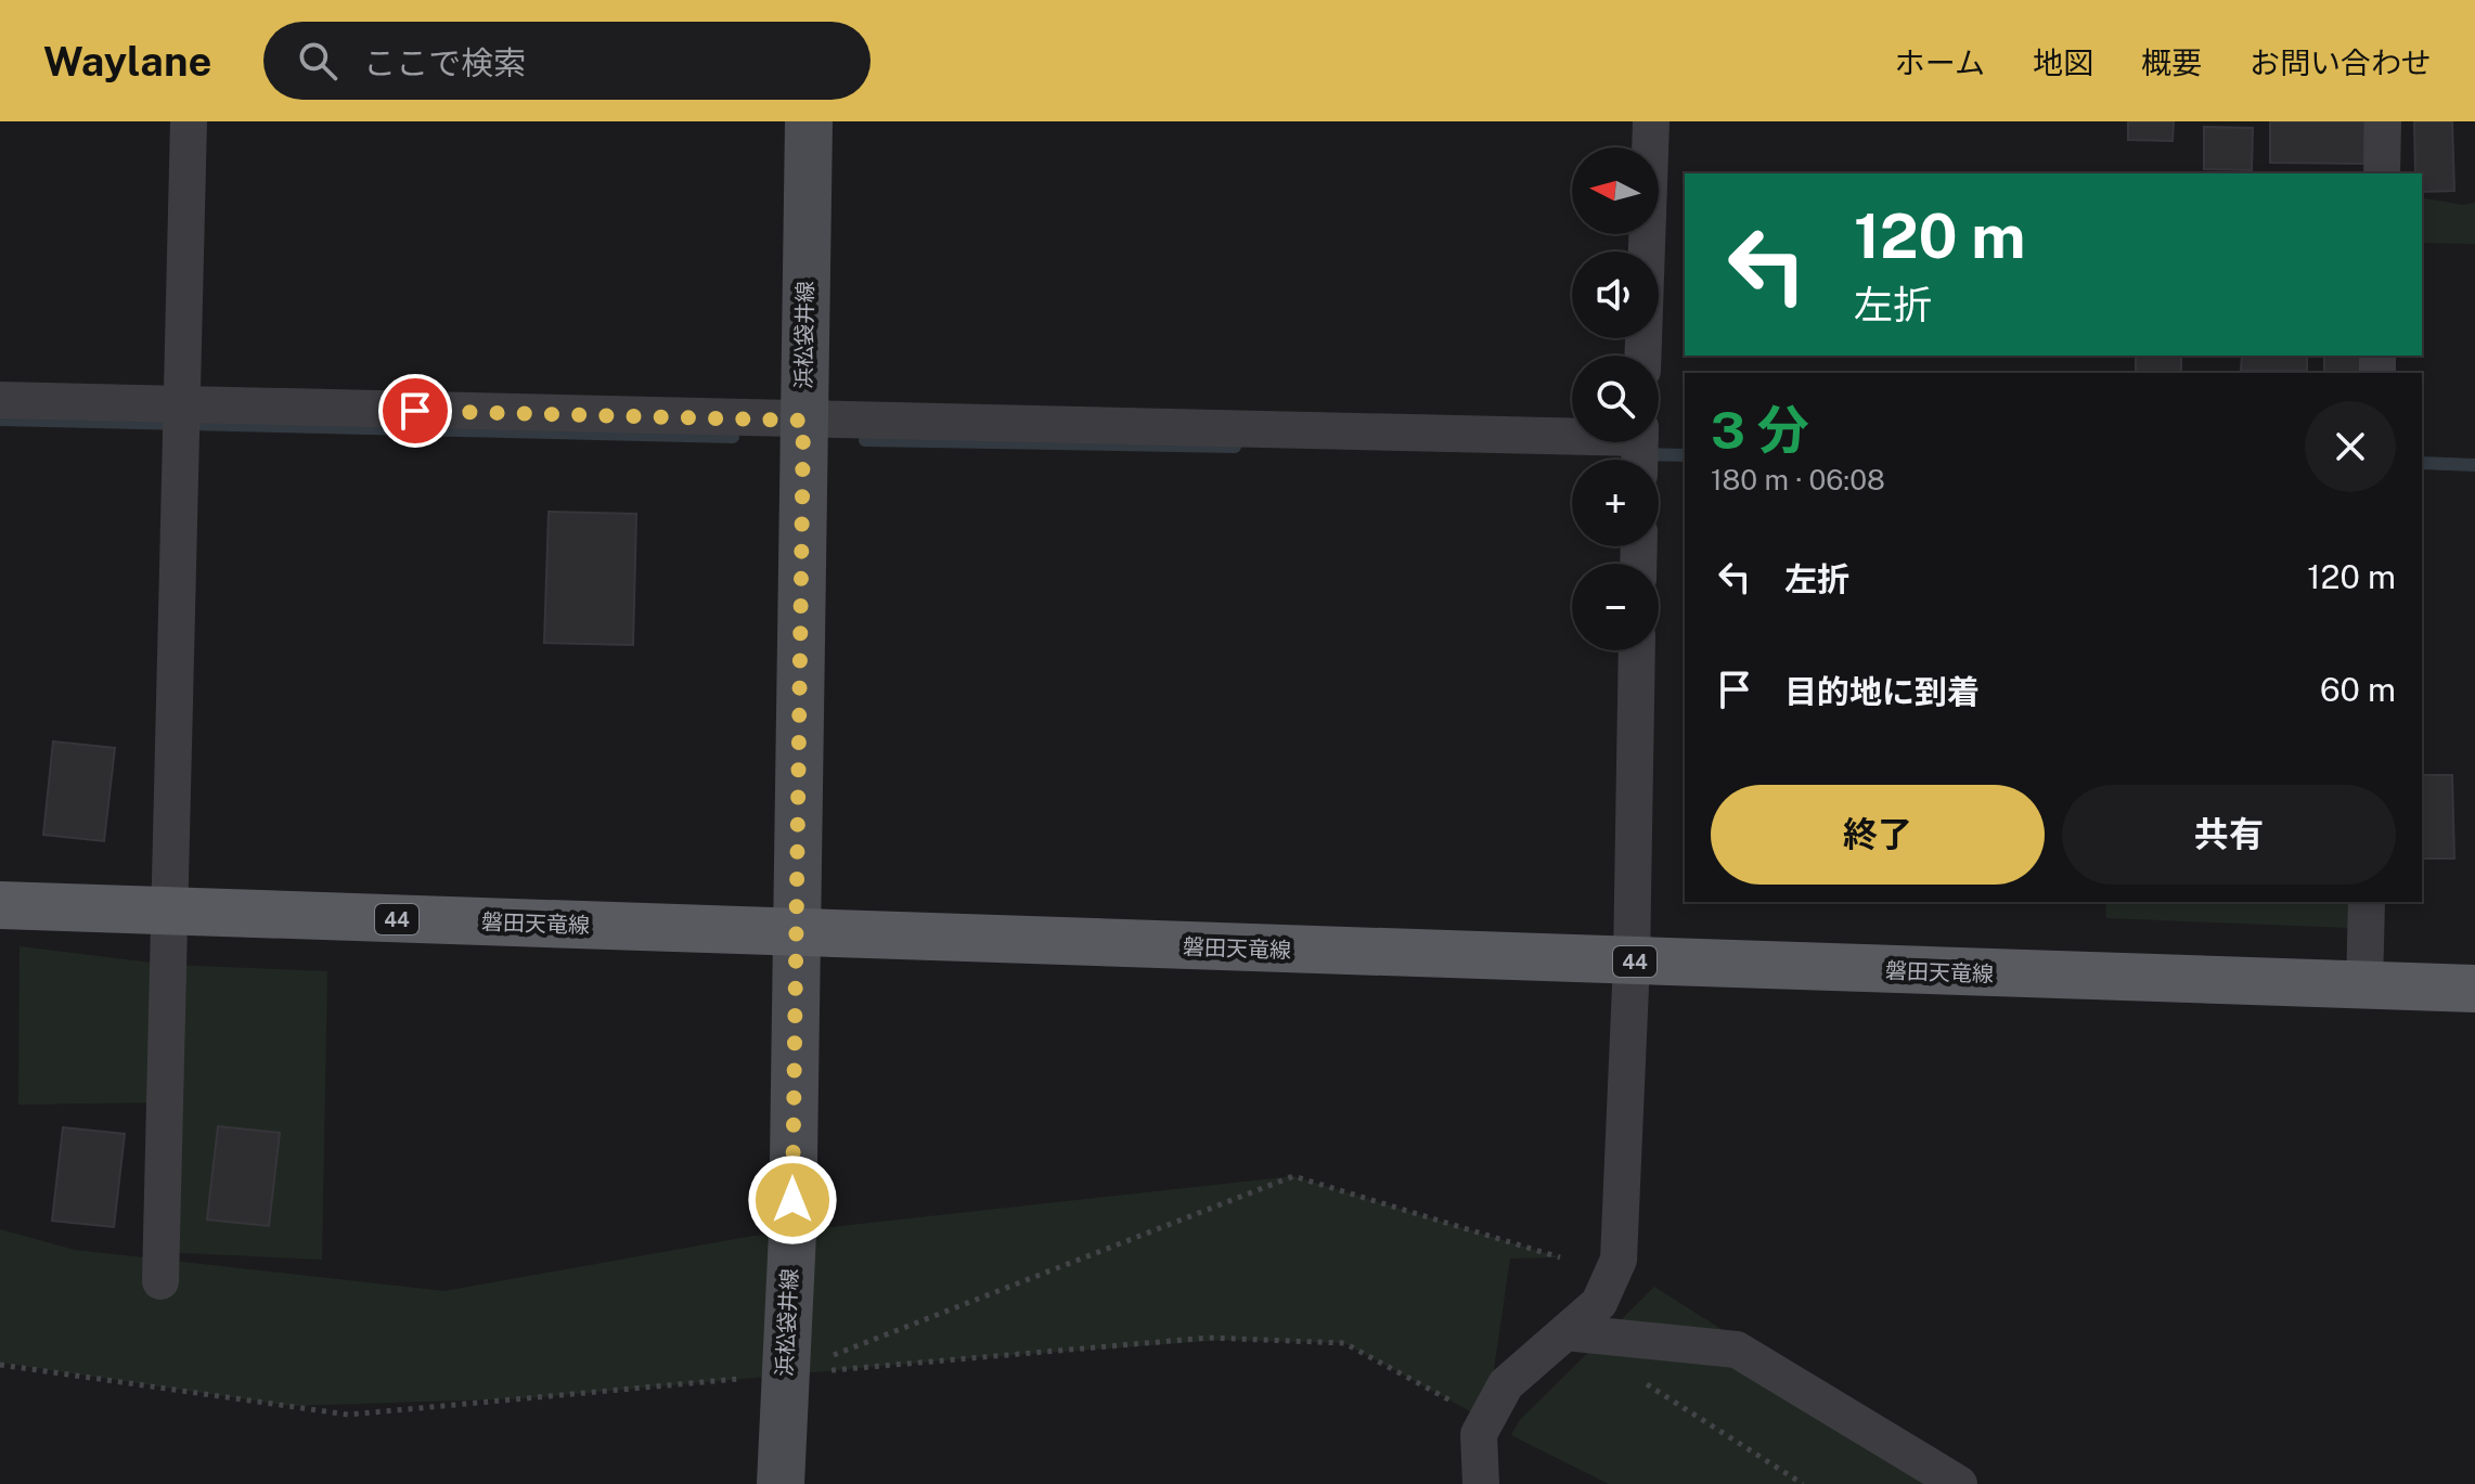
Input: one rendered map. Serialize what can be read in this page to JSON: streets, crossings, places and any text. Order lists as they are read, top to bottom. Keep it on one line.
{"streets":{"main road":["浜松袋井線","44","磐田天竜線"]},"crossings":[["浜松袋井線","磐田天竜線"]],"north":"left","page":{"header":"Waylane","search":"ここで検索","nav":["ホーム","地図","概要","お問い合わせ"],"map_buttons":["+","−"],"turn":["120 m","左折"],"heading":["3 分","180 m · 06:08"],"list":[{"name":"左折","value":"120 m"},{"name":"目的地に到着","value":"60 m"}],"buttons":["終了","共有"]}}
